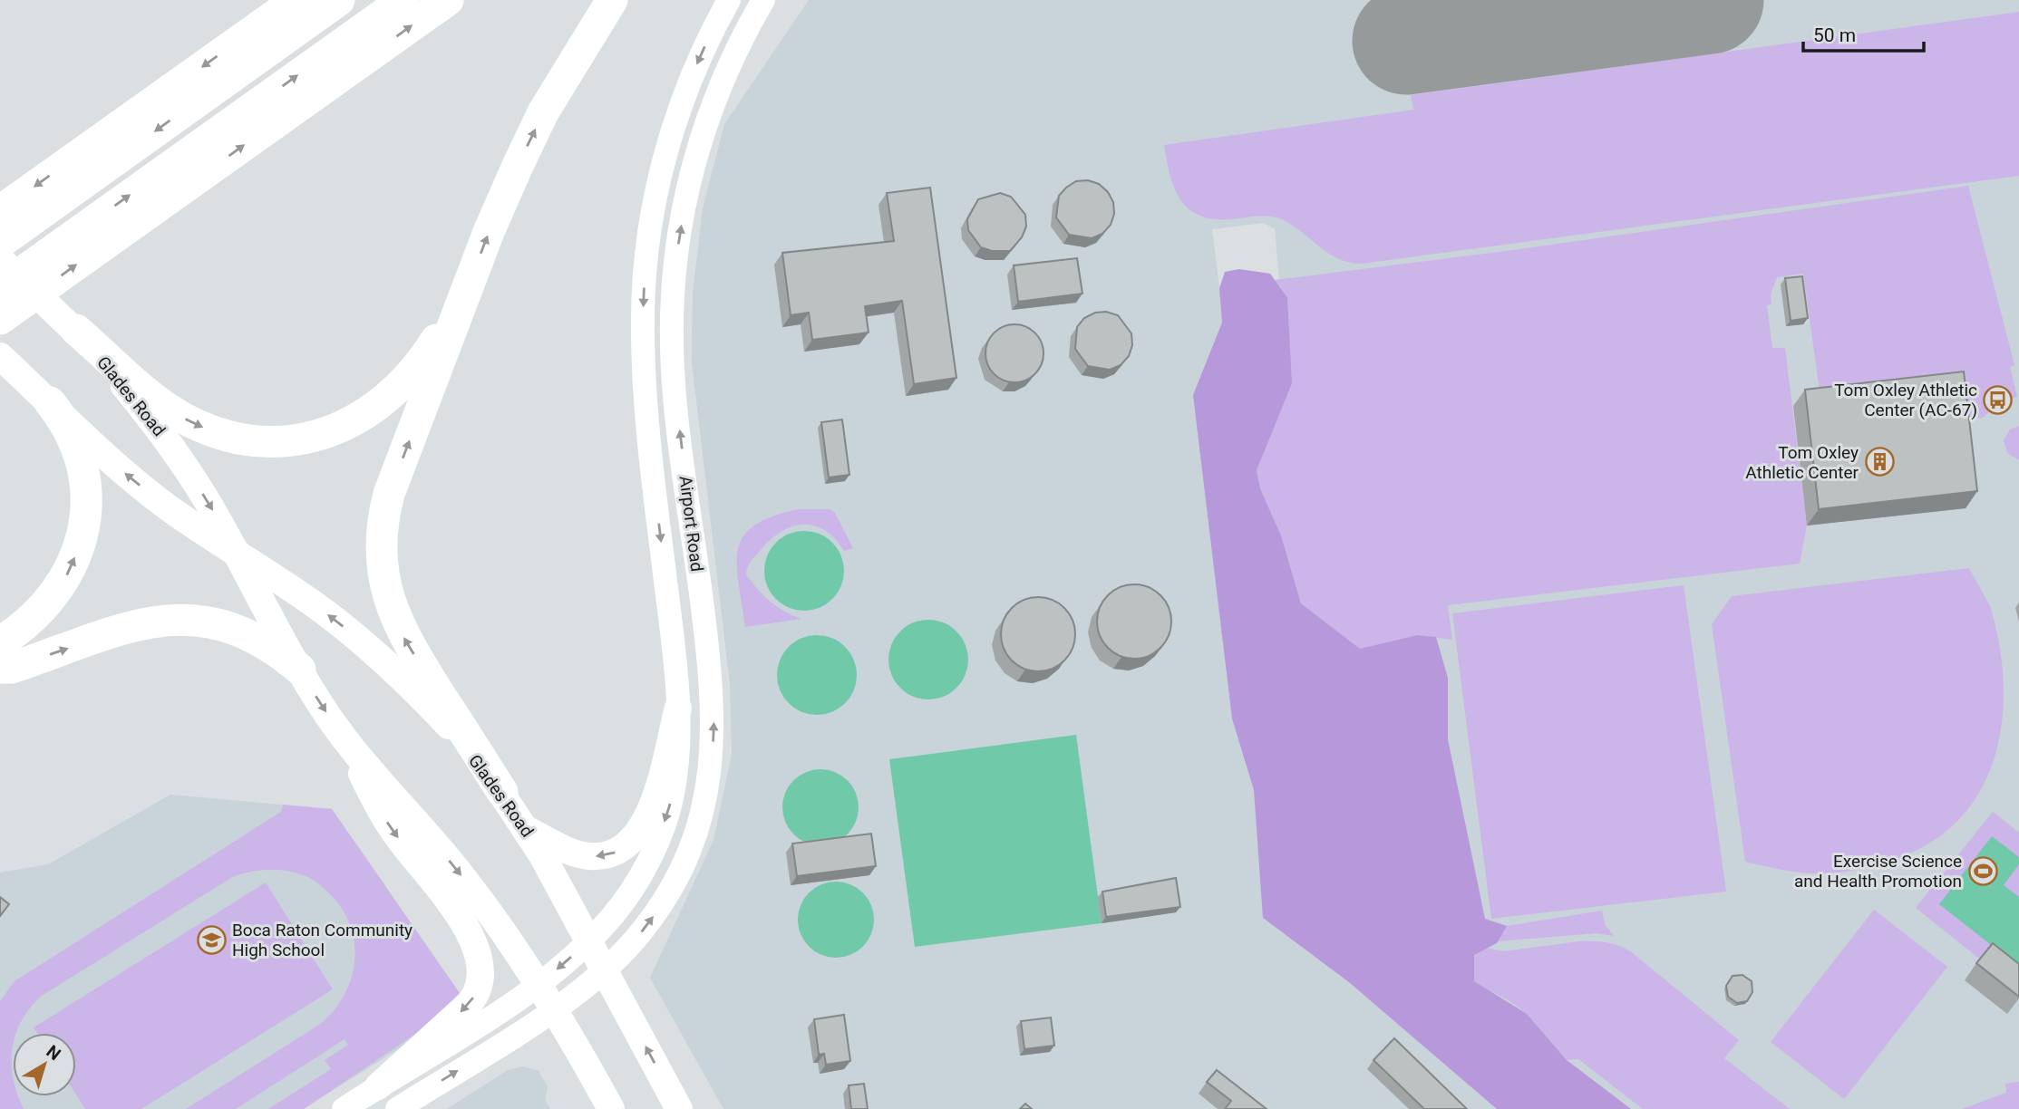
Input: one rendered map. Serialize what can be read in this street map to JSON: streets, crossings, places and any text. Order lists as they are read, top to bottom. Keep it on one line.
{"streets":{"main road":["Glades Road"],"street":["Airport Road"]},"crossings":[["Glades Road","Airport Road"]],"places":{"bus stop":["Tom Oxley Athletic Center (AC-67)"],"building":["Tom Oxley Athletic Center"],"sports":["Exercise Science and Health Promotion"],"school or university":["Boca Raton Community High School"]},"scale_bar":"50 m","north":"top right"}
